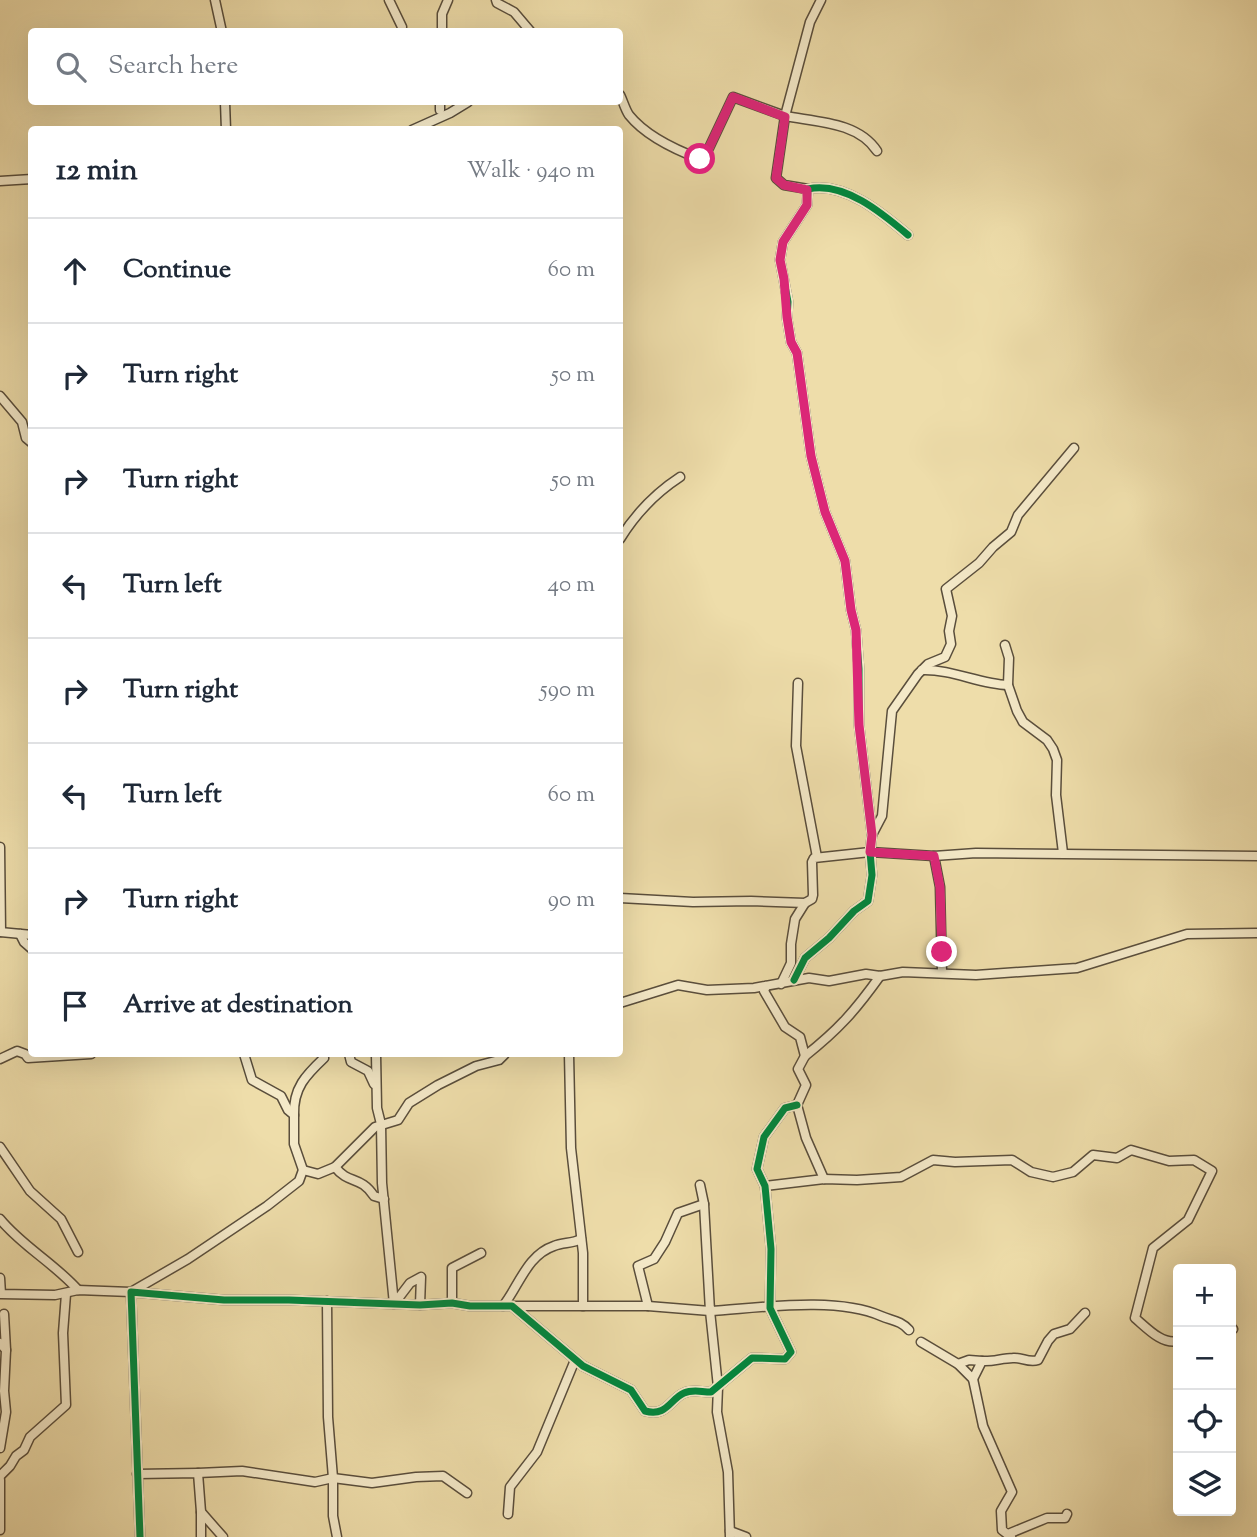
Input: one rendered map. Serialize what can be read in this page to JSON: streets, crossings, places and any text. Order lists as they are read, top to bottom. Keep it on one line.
{"page":{"search":"Search here","heading":["12 min","Walk · 940 m"],"list":[["Continue","60 m"],["Turn right","50 m"],["Turn right","50 m"],["Turn left","40 m"],["Turn right","590 m"],["Turn left","60 m"],["Turn right","90 m"],"Arrive at destination"],"map_buttons":["+","−"]}}
